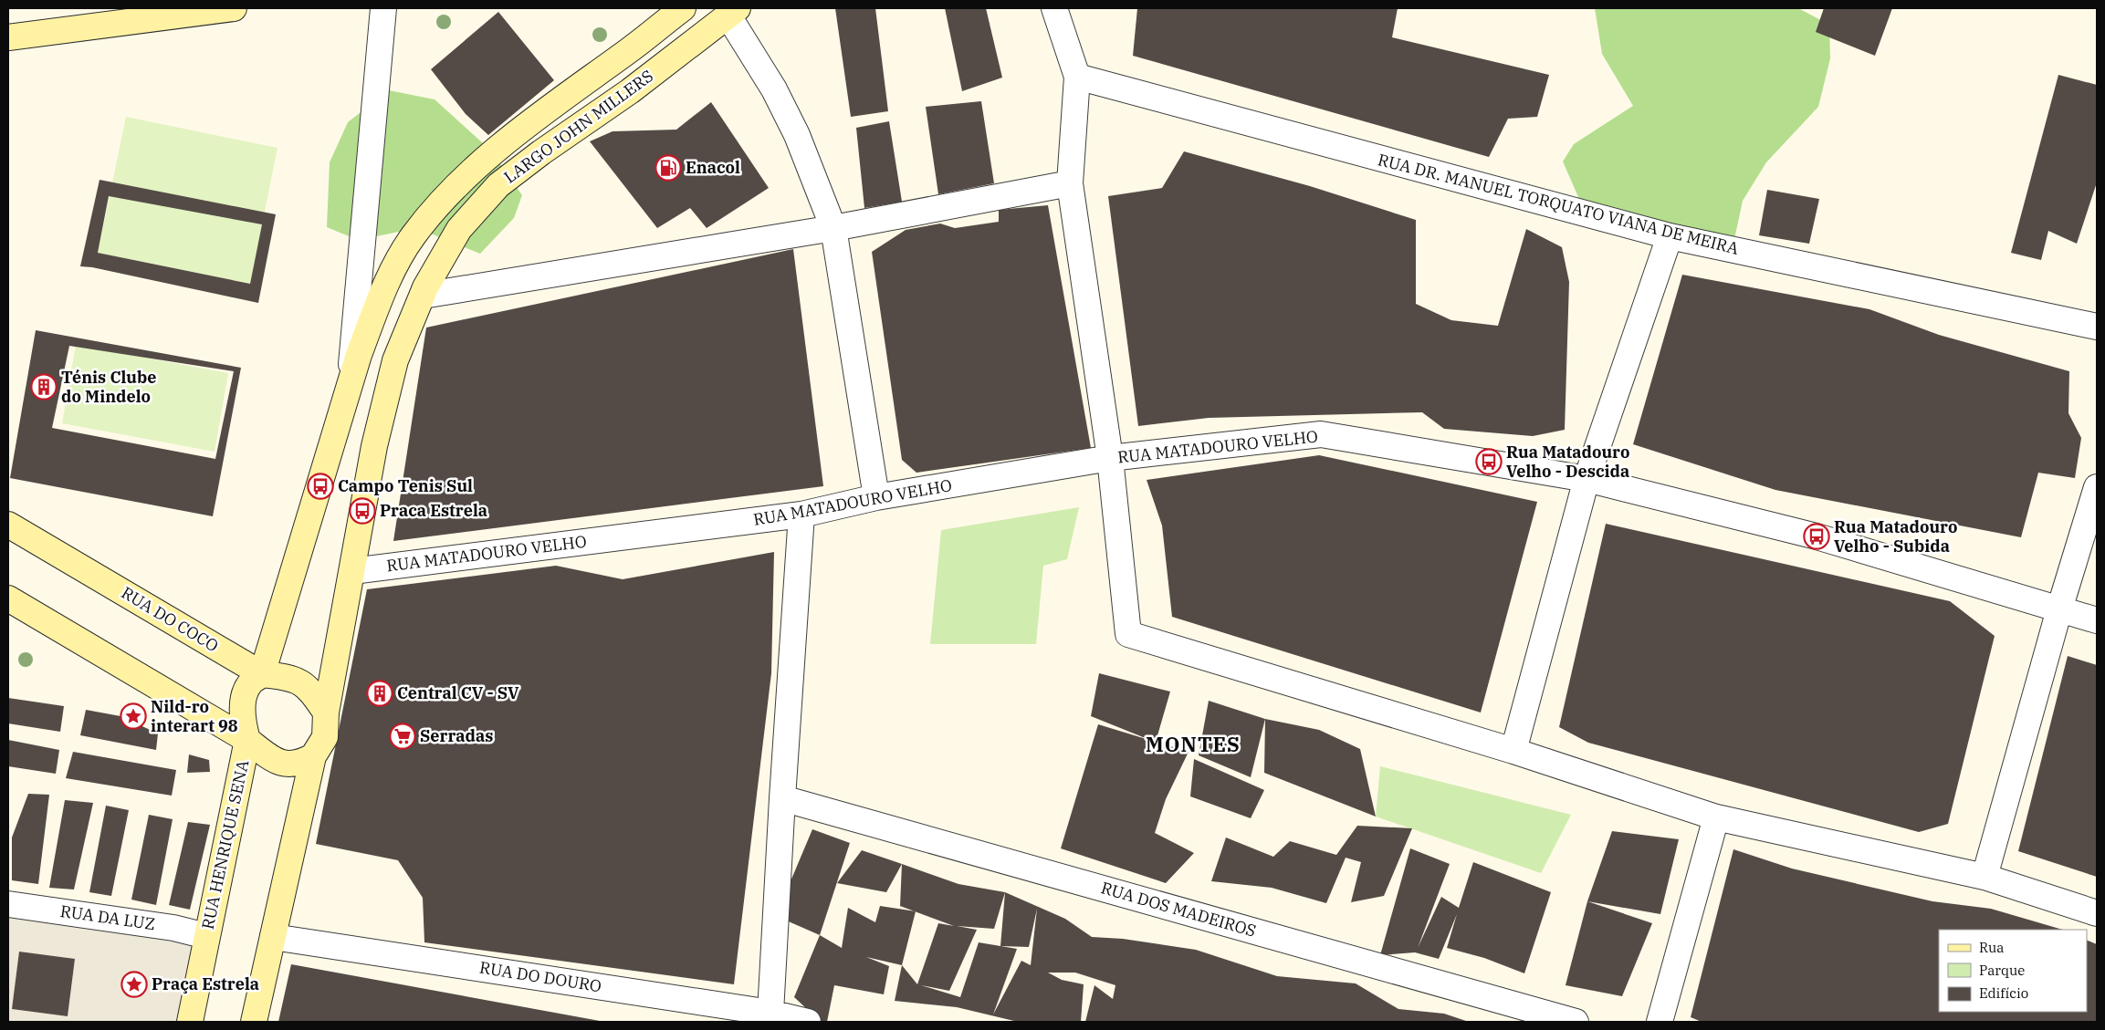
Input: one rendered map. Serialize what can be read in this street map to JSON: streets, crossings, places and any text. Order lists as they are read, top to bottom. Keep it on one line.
{"streets":{"main road":["LARGO JOHN MILLERS","RUA DO COCO","RUA HENRIQUE SENA"],"street":["RUA DR. MANUEL TORQUATO VIANA DE MEIRA","RUA MATADOURO VELHO","RUA DOS MADEIROS","RUA DA LUZ","RUA DO DOURO"]},"crossings":[["LARGO JOHN MILLERS","RUA MATADOURO VELHO"],["LARGO JOHN MILLERS","RUA DO COCO"],["LARGO JOHN MILLERS","RUA HENRIQUE SENA"],["RUA DO COCO","RUA HENRIQUE SENA"],["RUA HENRIQUE SENA","RUA DA LUZ"]],"districts":["MONTES"],"places":{"fuel station":["Enacol"],"building":["Ténis Clube do Mindelo","Central CV - SV"],"bus stop":["Rua Matadouro Velho - Descida","Campo Tenis Sul","Praca Estrela","Rua Matadouro Velho - Subida"],"place":["Nild-ro interart 98","Praça Estrela"],"supermarket":["Serradas"]},"legend":["Rua","Parque","Edifício"]}
